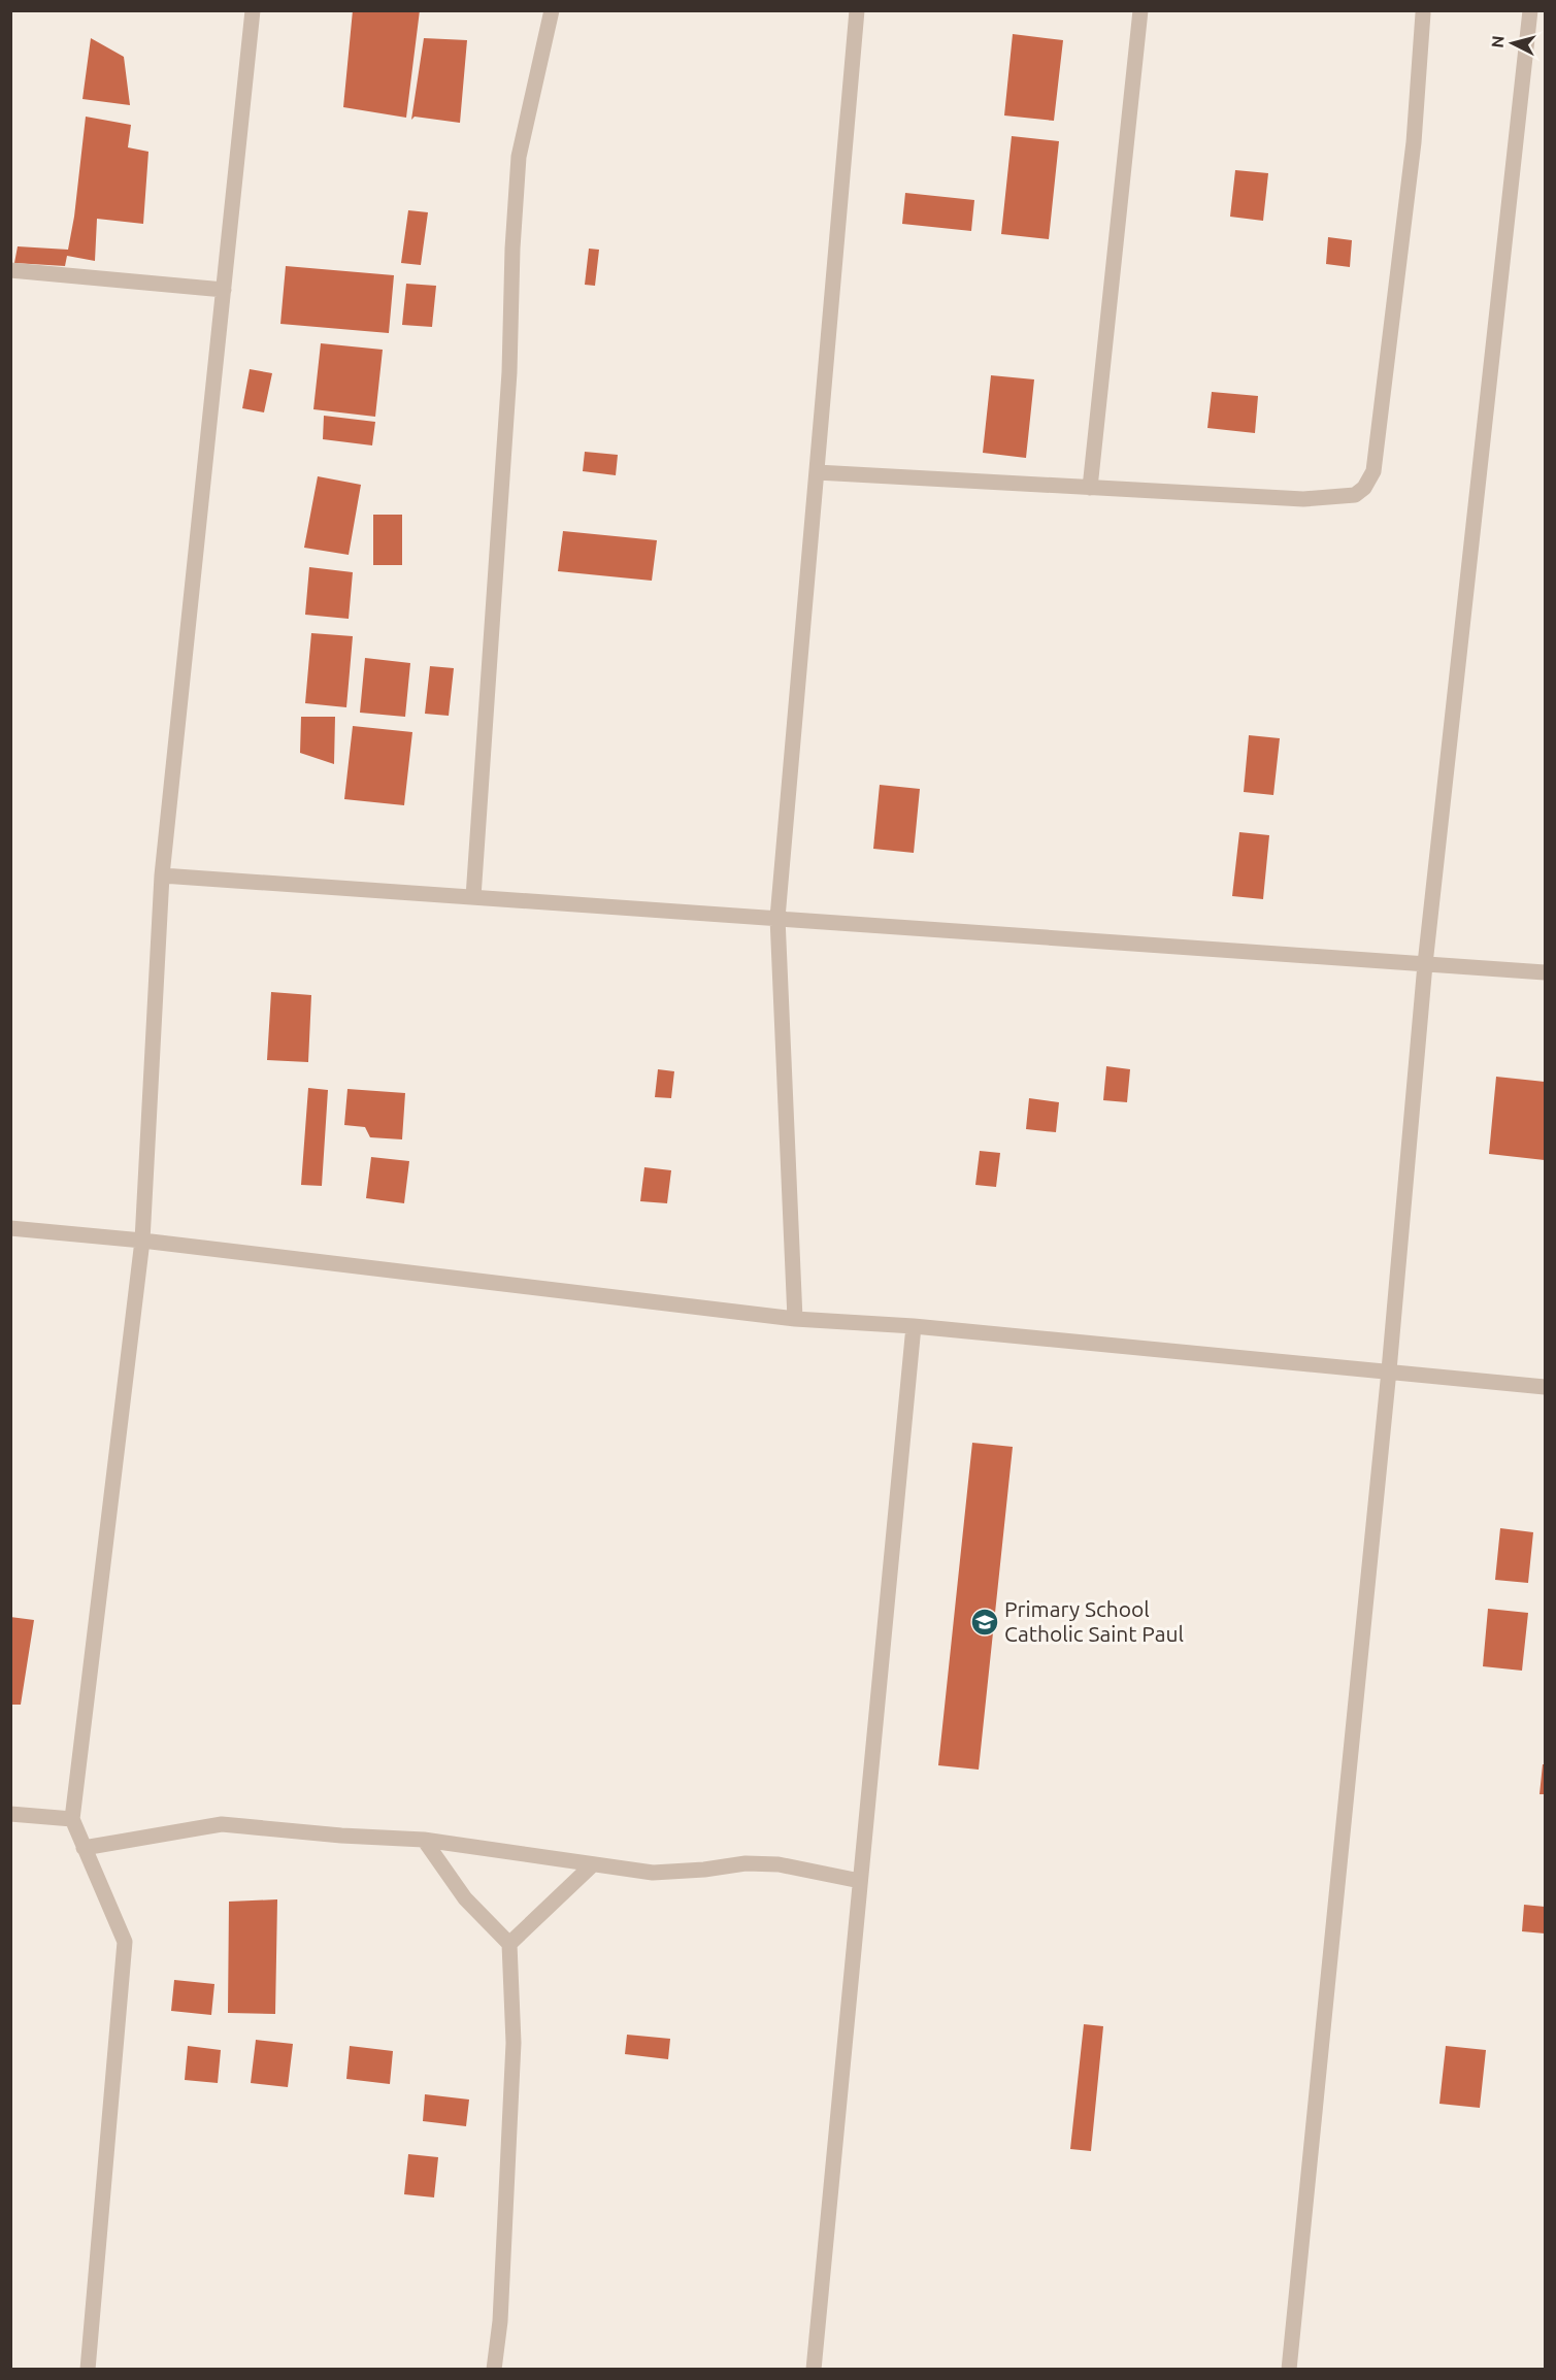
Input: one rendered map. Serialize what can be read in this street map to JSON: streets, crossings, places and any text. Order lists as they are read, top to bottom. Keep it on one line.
{"places":{"school or university":["Primary School Catholic Saint Paul"]},"north":"left"}
